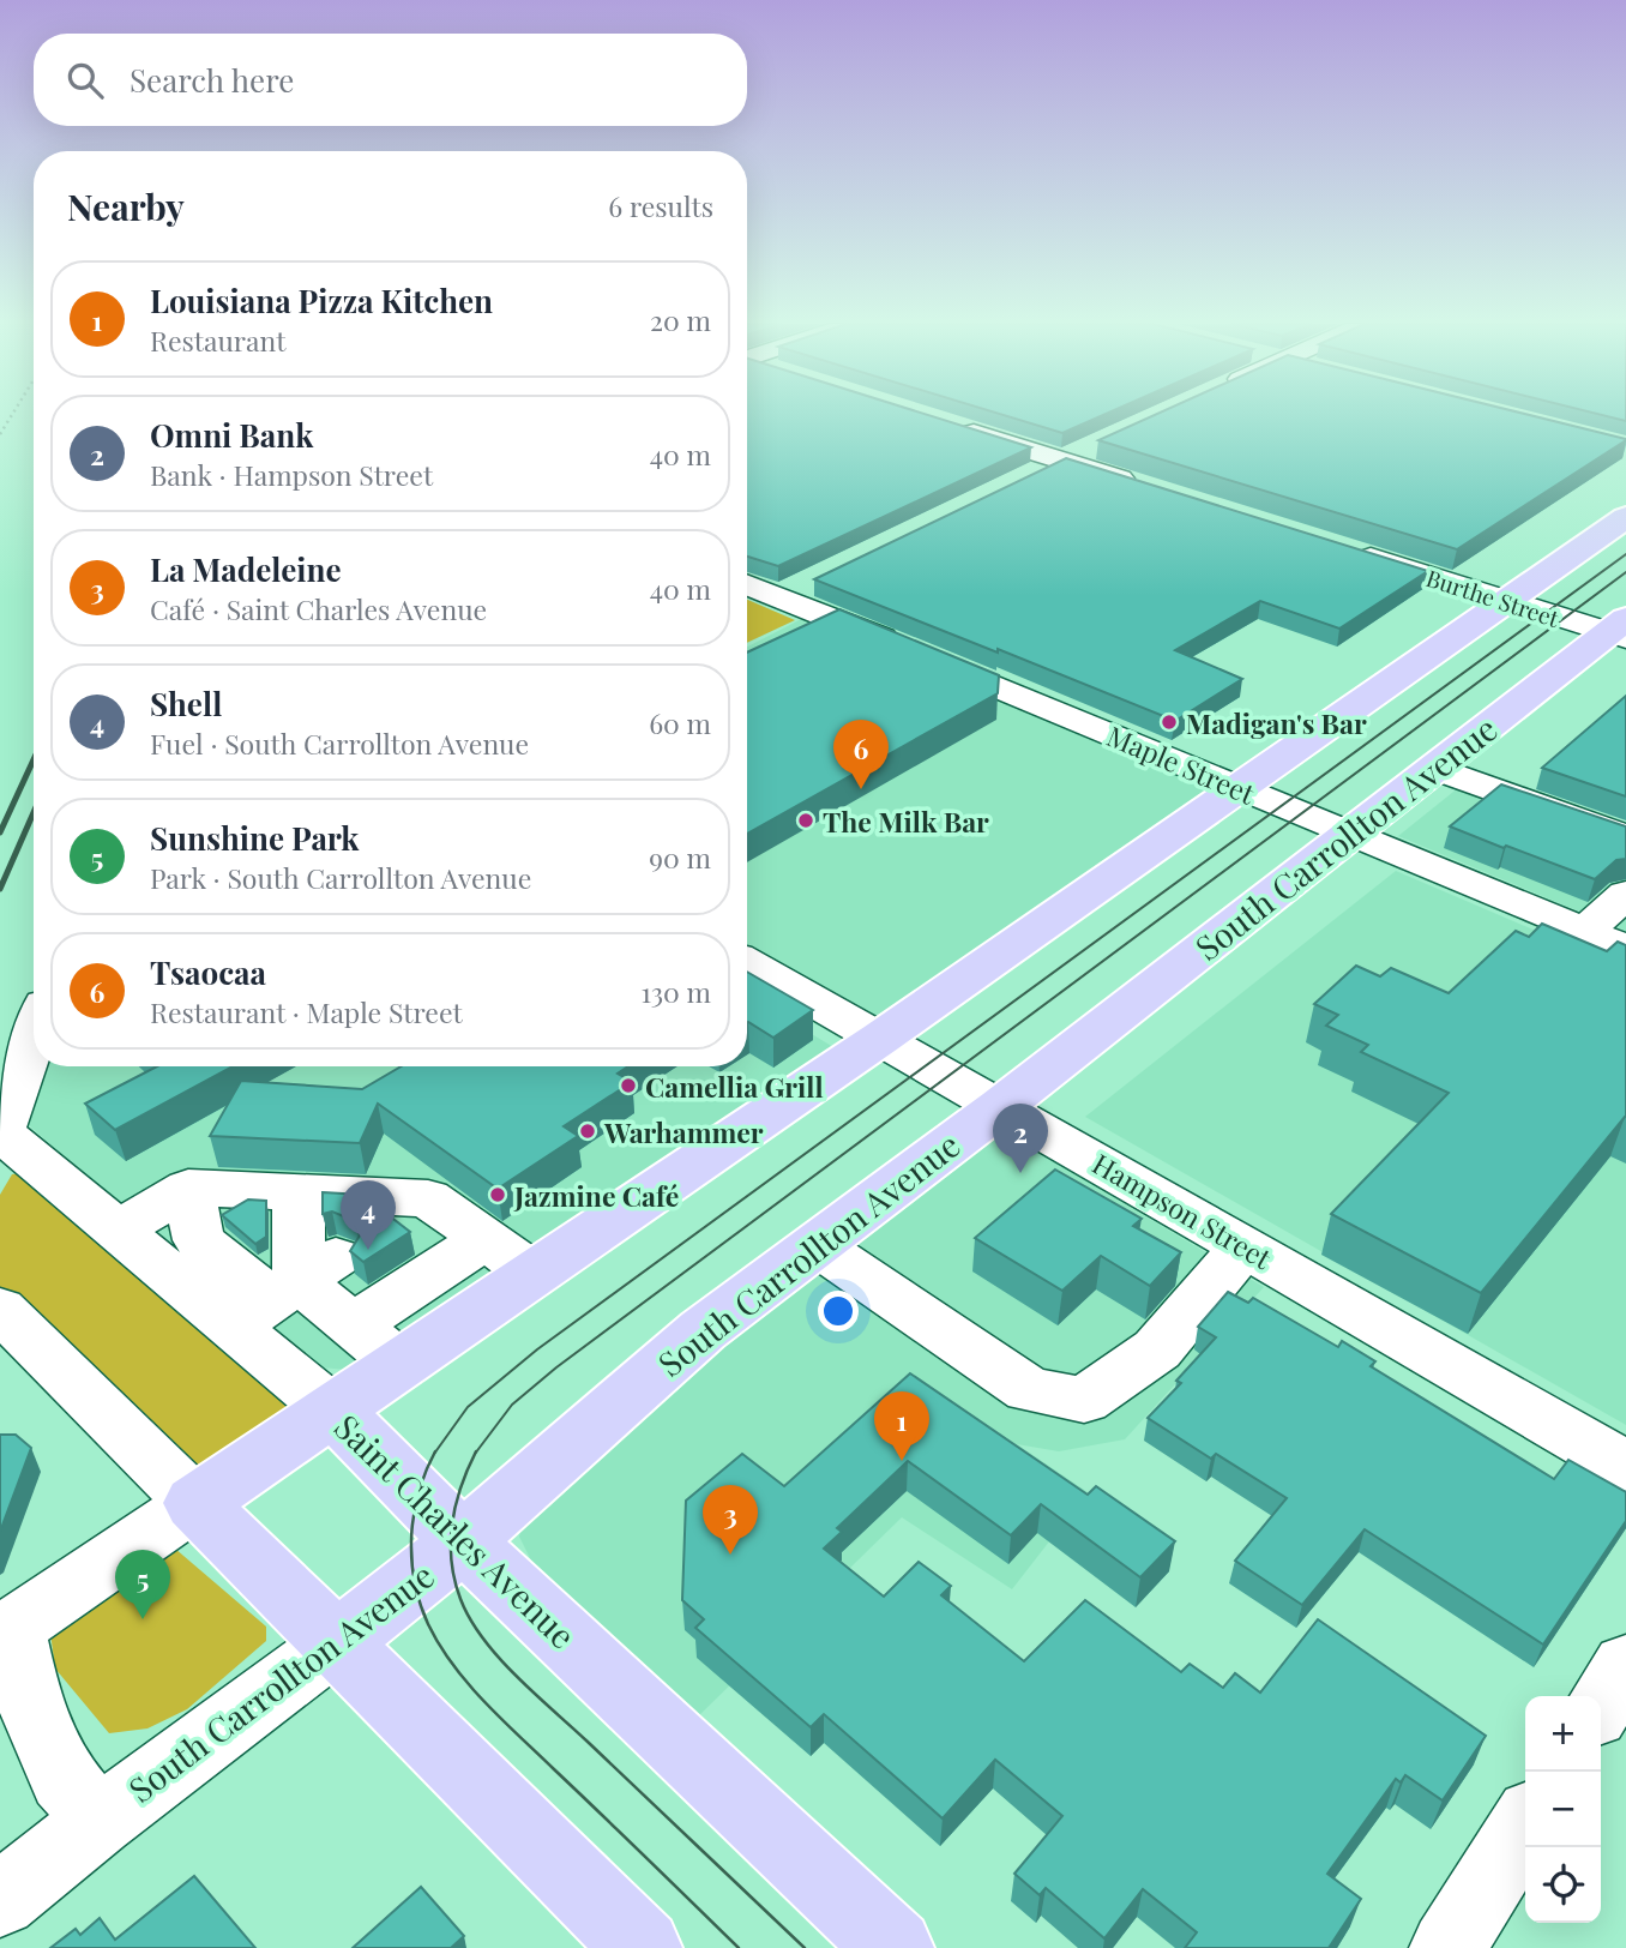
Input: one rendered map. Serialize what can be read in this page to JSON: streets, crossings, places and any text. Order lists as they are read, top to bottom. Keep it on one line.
{"streets":{"main road":["South Carrollton Avenue","Saint Charles Avenue"],"street":["Burthe Street","Maple Street","Hampson Street"]},"crossings":[["Burthe Street","South Carrollton Avenue"],["Maple Street","South Carrollton Avenue"],["South Carrollton Avenue","Hampson Street"],["South Carrollton Avenue","Saint Charles Avenue"]],"places":["Madigan's Bar","The Milk Bar","Camellia Grill","Warhammer","Jazmine Café"],"page":{"search":"Search here","heading":["Nearby","6 results"],"list":[{"mark":"1","name":"Louisiana Pizza Kitchen","note":"Restaurant","value":"20 m"},{"mark":"2","name":"Omni Bank","note":"Bank · Hampson Street","value":"40 m"},{"mark":"3","name":"La Madeleine","note":"Café · Saint Charles Avenue","value":"40 m"},{"mark":"4","name":"Shell","note":"Fuel · South Carrollton Avenue","value":"60 m"},{"mark":"5","name":"Sunshine Park","note":"Park · South Carrollton Avenue","value":"90 m"},{"mark":"6","name":"Tsaocaa","note":"Restaurant · Maple Street","value":"130 m"}],"pins":["6","2","4","1","3","5"],"map_buttons":["+","−"]}}
